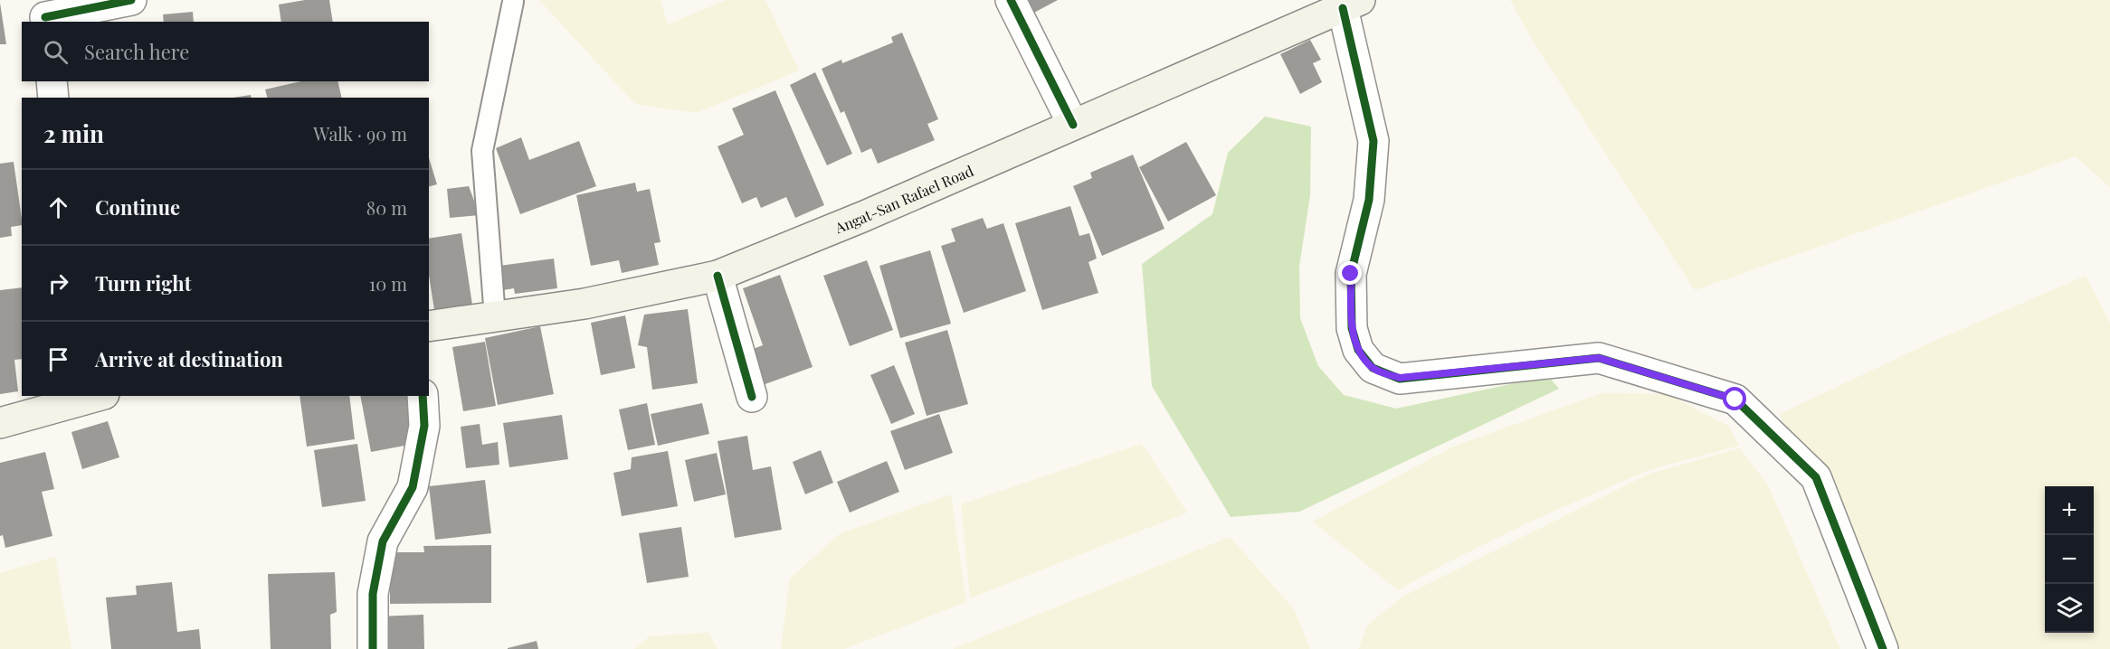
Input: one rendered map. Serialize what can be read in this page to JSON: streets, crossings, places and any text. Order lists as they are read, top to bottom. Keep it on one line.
{"streets":{"main road":["Angat-San Rafael Road"]},"page":{"search":"Search here","heading":["2 min","Walk · 90 m"],"list":[["Continue","80 m"],["Turn right","10 m"],"Arrive at destination"],"map_buttons":["+","−"]}}
